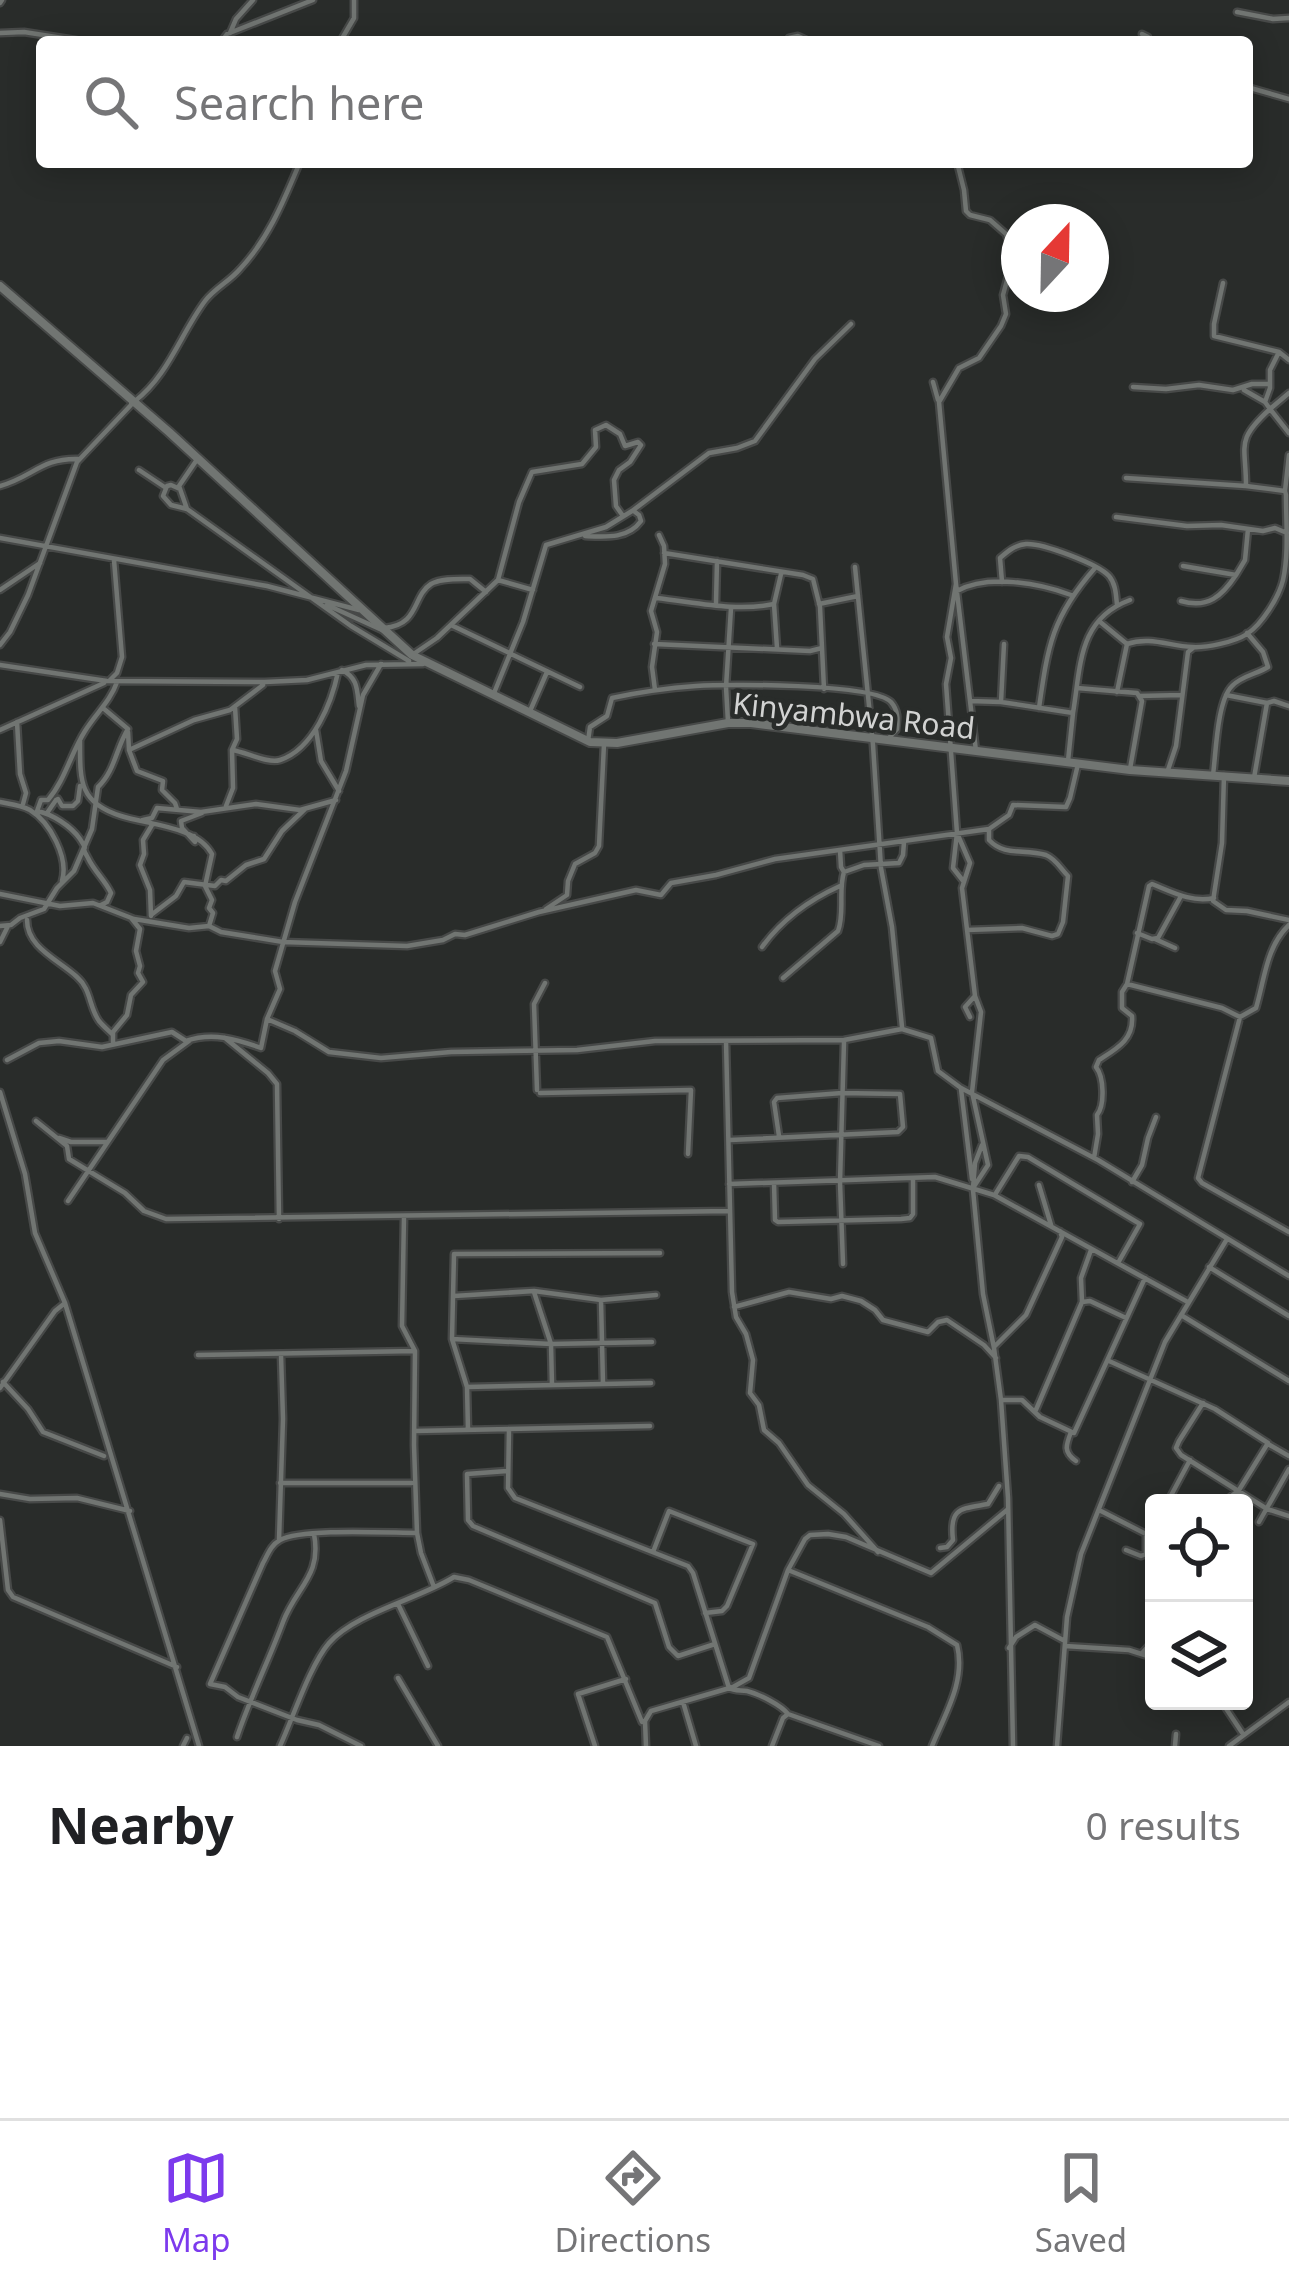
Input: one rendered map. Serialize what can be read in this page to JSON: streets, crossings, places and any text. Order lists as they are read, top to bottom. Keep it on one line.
{"streets":{"street":["Kinyambwa Road"]},"north":"top","page":{"search":"Search here","heading":["Nearby","0 results"],"nav":["Map","Directions","Saved"]}}
